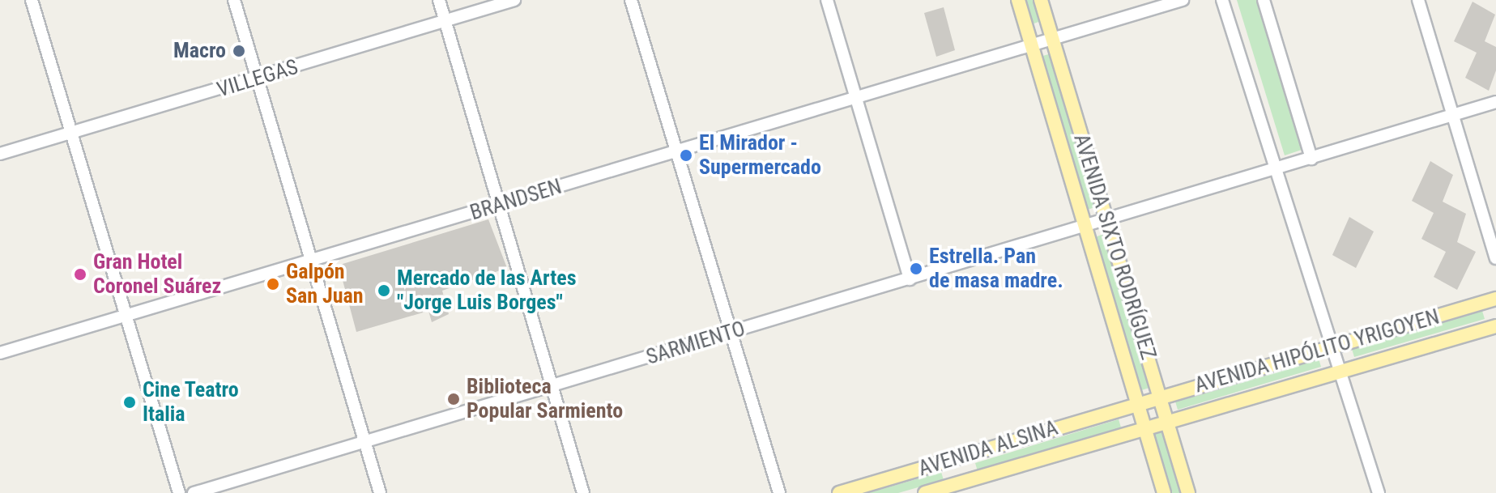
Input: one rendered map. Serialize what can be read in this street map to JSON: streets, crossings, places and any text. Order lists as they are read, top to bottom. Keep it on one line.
{"streets":{"main road":["AVENIDA SIXTO RODRÍGUEZ","AVENIDA HIPÓLITO YRIGOYEN","AVENIDA ALSINA"],"street":["VILLEGAS","BRANDSEN","SARMIENTO"]},"crossings":[["BRANDSEN","AVENIDA SIXTO RODRÍGUEZ"],["AVENIDA SIXTO RODRÍGUEZ","SARMIENTO"],["AVENIDA SIXTO RODRÍGUEZ","AVENIDA HIPÓLITO YRIGOYEN"],["AVENIDA SIXTO RODRÍGUEZ","AVENIDA ALSINA"],["AVENIDA HIPÓLITO YRIGOYEN","AVENIDA ALSINA"]],"places":["Macro","El Mirador - Supermercado","Estrella. Pan de masa madre.","Gran Hotel Coronel Suárez","Galpón San Juan","Mercado de las Artes \"Jorge Luis Borges\"","Biblioteca Popular Sarmiento","Cine Teatro Italia"]}
